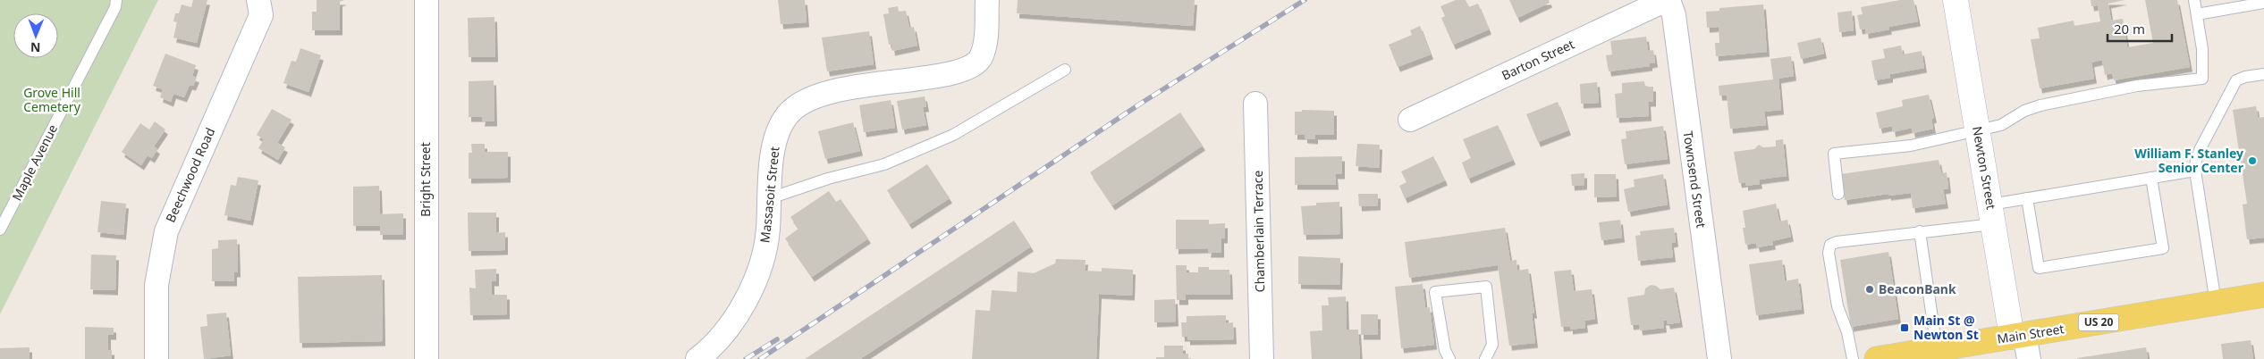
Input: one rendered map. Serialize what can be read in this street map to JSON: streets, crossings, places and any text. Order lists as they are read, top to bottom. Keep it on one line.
{"streets":{"main road":["Newton Street","US 20","Main Street"],"street":["Barton Street","Beechwood Road","Bright Street","Townsend Street","Massasoit Street","Chamberlain Terrace"],"lane":["Maple Avenue"]},"crossings":[["Barton Street","Townsend Street"],["Newton Street","Main Street"]],"parks":["Grove Hill Cemetery"],"places":{"other":["William F. Stanley Senior Center","BeaconBank"],"transit":["Main St @ Newton St"]},"scale_bar":"20 m","north":"bottom"}
